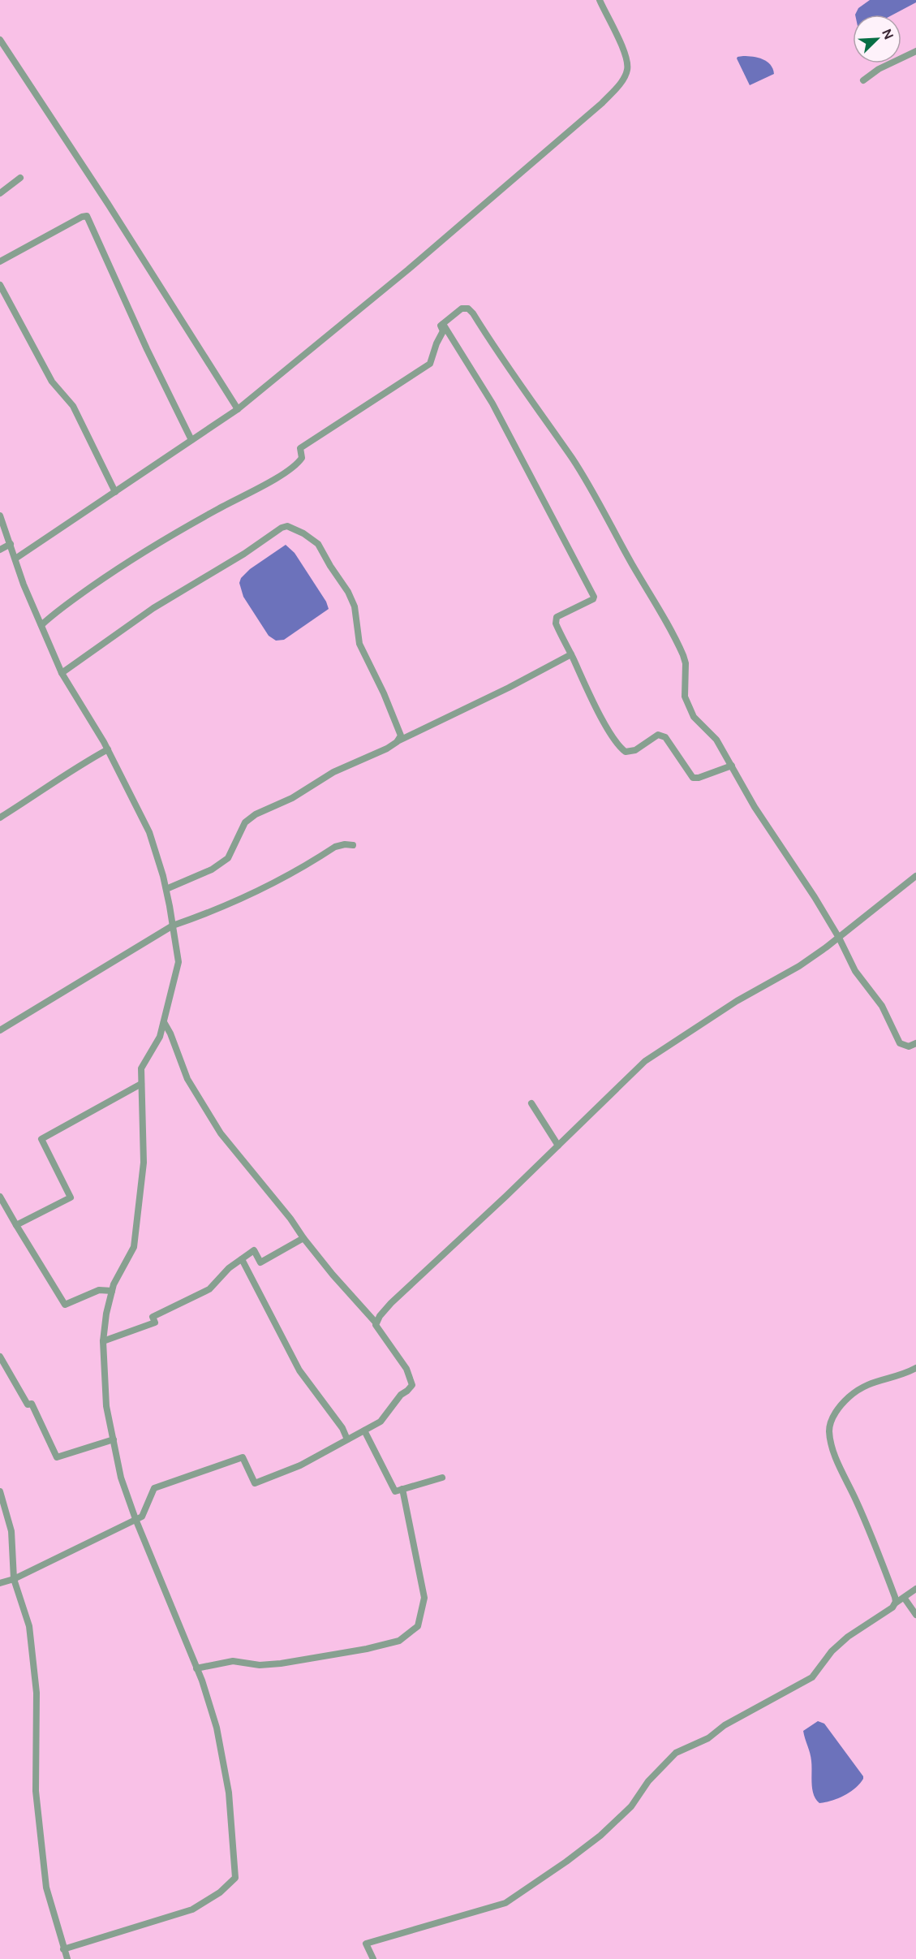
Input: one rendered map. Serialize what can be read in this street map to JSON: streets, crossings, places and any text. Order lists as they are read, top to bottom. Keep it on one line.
{"north":"top right"}
